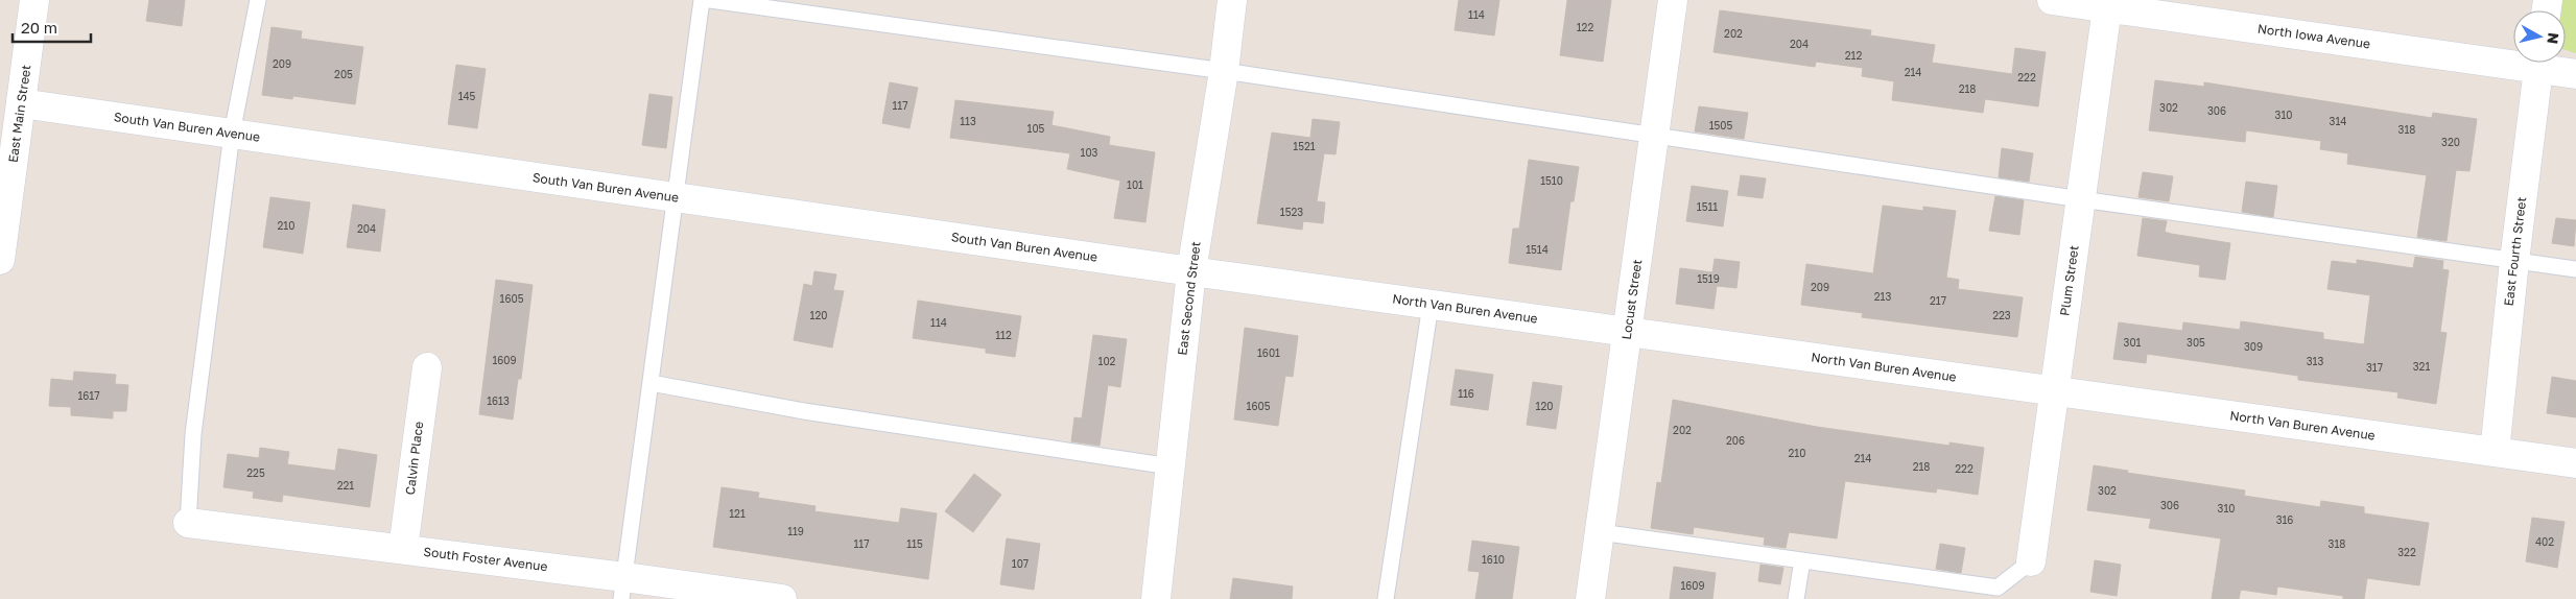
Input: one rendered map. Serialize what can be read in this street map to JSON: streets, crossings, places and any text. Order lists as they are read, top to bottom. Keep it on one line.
{"streets":{"street":["North Iowa Avenue","East Main Street","South Van Buren Avenue","East Fourth Street","Plum Street","East Second Street","Locust Street","North Van Buren Avenue","Calvin Place","South Foster Avenue"]},"crossings":[["North Iowa Avenue","Plum Street"],["East Main Street","South Van Buren Avenue"],["South Van Buren Avenue","East Second Street"],["South Van Buren Avenue","North Van Buren Avenue"],["East Fourth Street","North Van Buren Avenue"],["Plum Street","North Van Buren Avenue"],["East Second Street","North Van Buren Avenue"],["Locust Street","North Van Buren Avenue"],["Calvin Place","South Foster Avenue"]],"house_numbers":["114","122","202","204","212","209","214","205","222","218","145","117","302","306","310","113","314","1505","105","318","320","1521","103","1510","101","1511","1523","210","204","1514","1519","209","213","1605","217","120","223","114","112","301","305","309","1601","1609","102","313","321","317","116","1617","1613","1605","120","202","206","210","214","218","222","225","221","302","306","310","121","316","119","402","117","115","318","322","1610","107","1609"],"scale_bar":"20 m","north":"right"}
